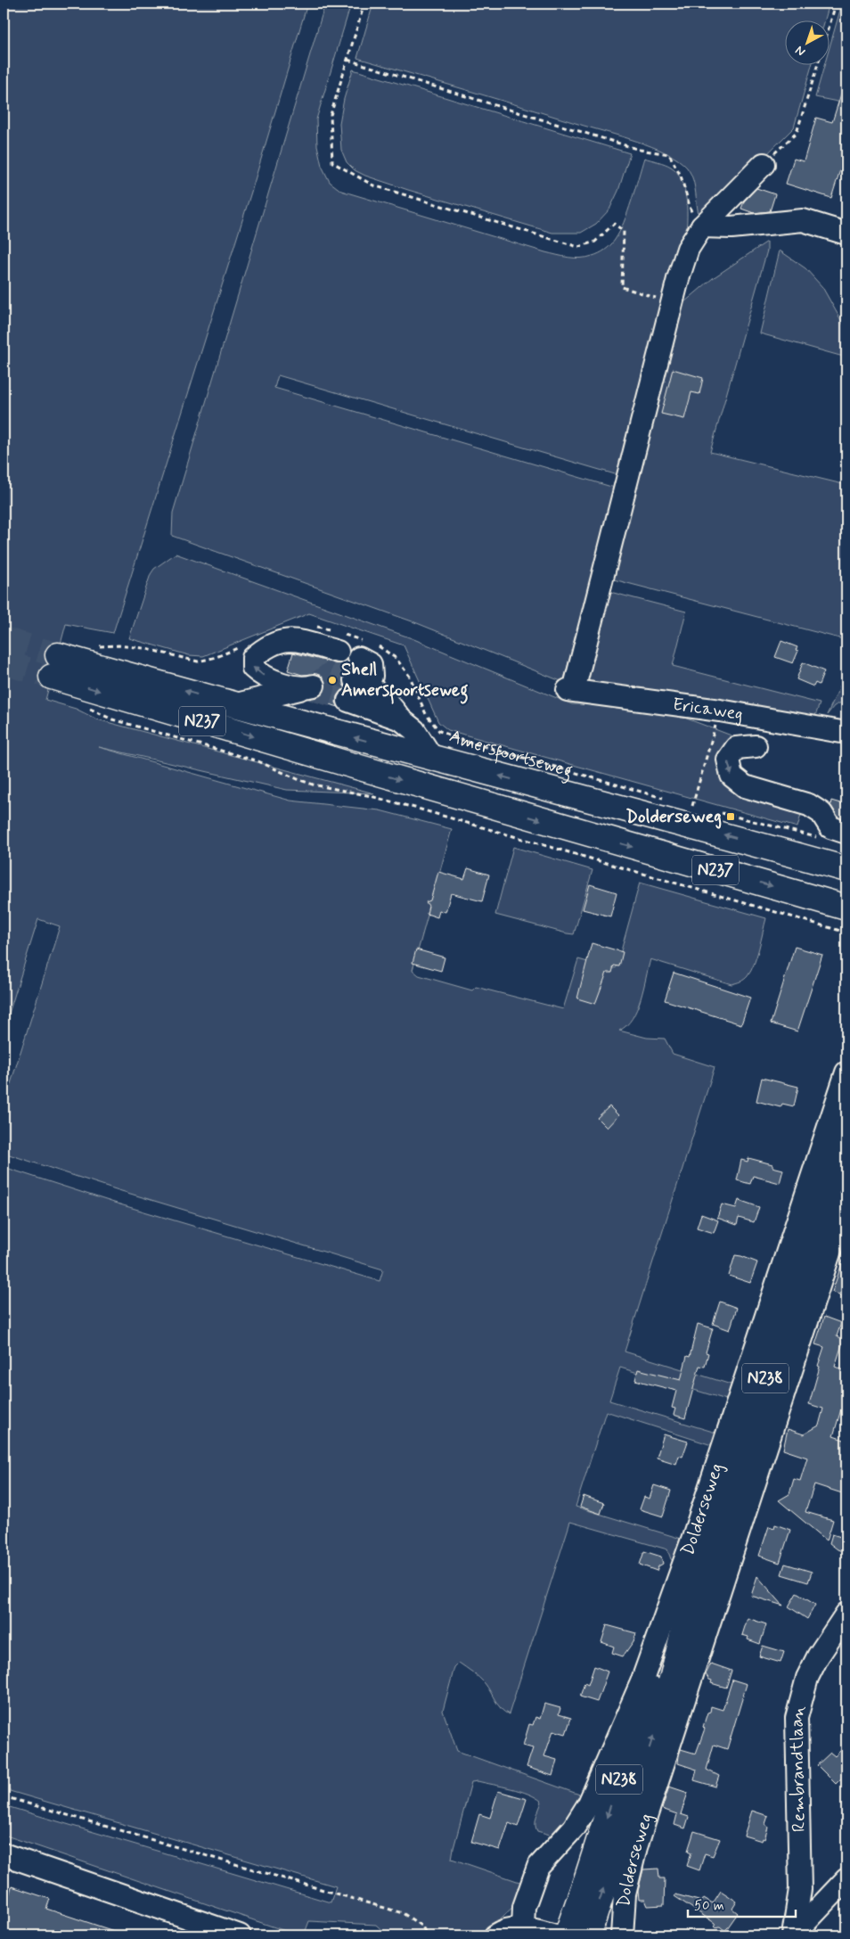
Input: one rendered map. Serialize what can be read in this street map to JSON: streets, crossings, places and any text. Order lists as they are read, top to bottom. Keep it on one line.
{"streets":{"main road":["N237","Amersfoortseweg","N238","Dolderseweg"],"street":["Ericaweg","Rembrandtlaan"]},"places":{"other":["Shell Amersfoortseweg"],"transit":["Dolderseweg"]},"scale_bar":"50 m","north":"bottom left"}
